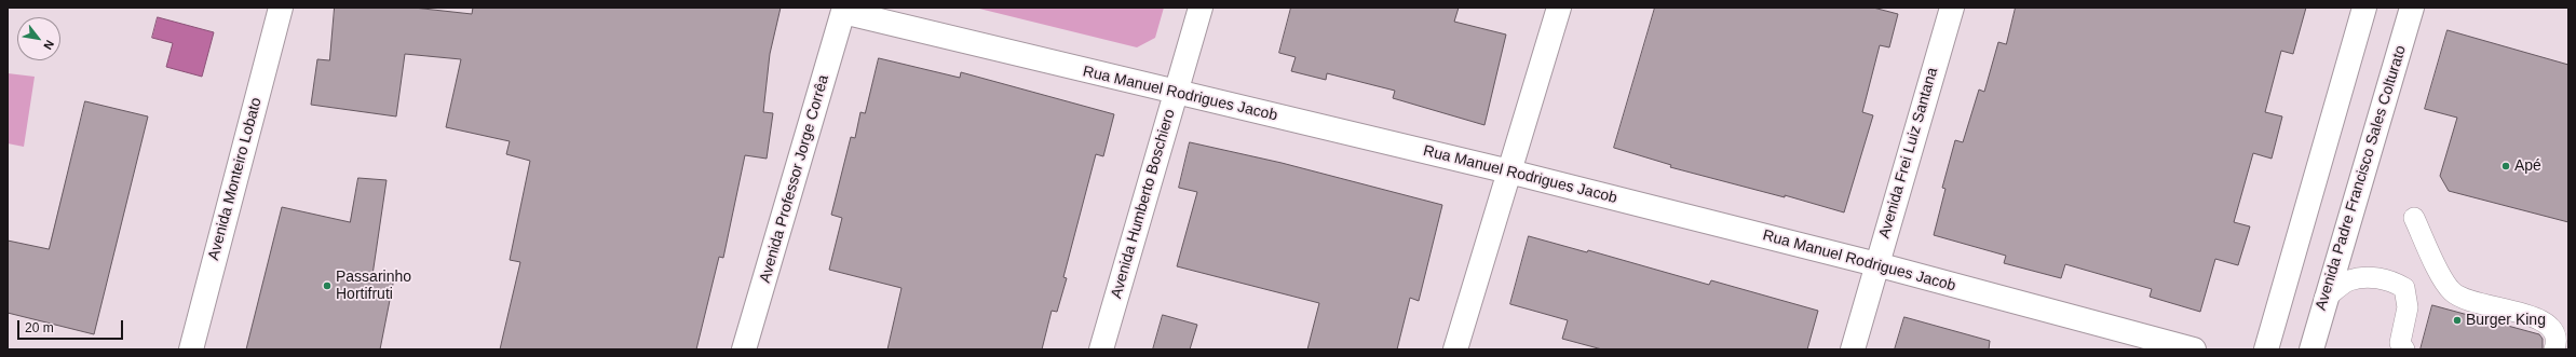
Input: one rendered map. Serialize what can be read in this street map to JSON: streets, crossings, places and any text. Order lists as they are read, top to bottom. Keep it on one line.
{"streets":{"street":["Rua Manuel Rodrigues Jacob","Avenida Frei Luiz Santana","Avenida Padre Francisco Sales Colturato","Avenida Monteiro Lobato","Avenida Professor Jorge Corrêa","Avenida Humberto Boschiero"]},"crossings":[["Rua Manuel Rodrigues Jacob","Avenida Frei Luiz Santana"],["Rua Manuel Rodrigues Jacob","Avenida Professor Jorge Corrêa"],["Rua Manuel Rodrigues Jacob","Avenida Humberto Boschiero"]],"places":["Apé","Passarinho Hortifruti","Burger King"],"scale_bar":"20 m","north":"bottom right"}
